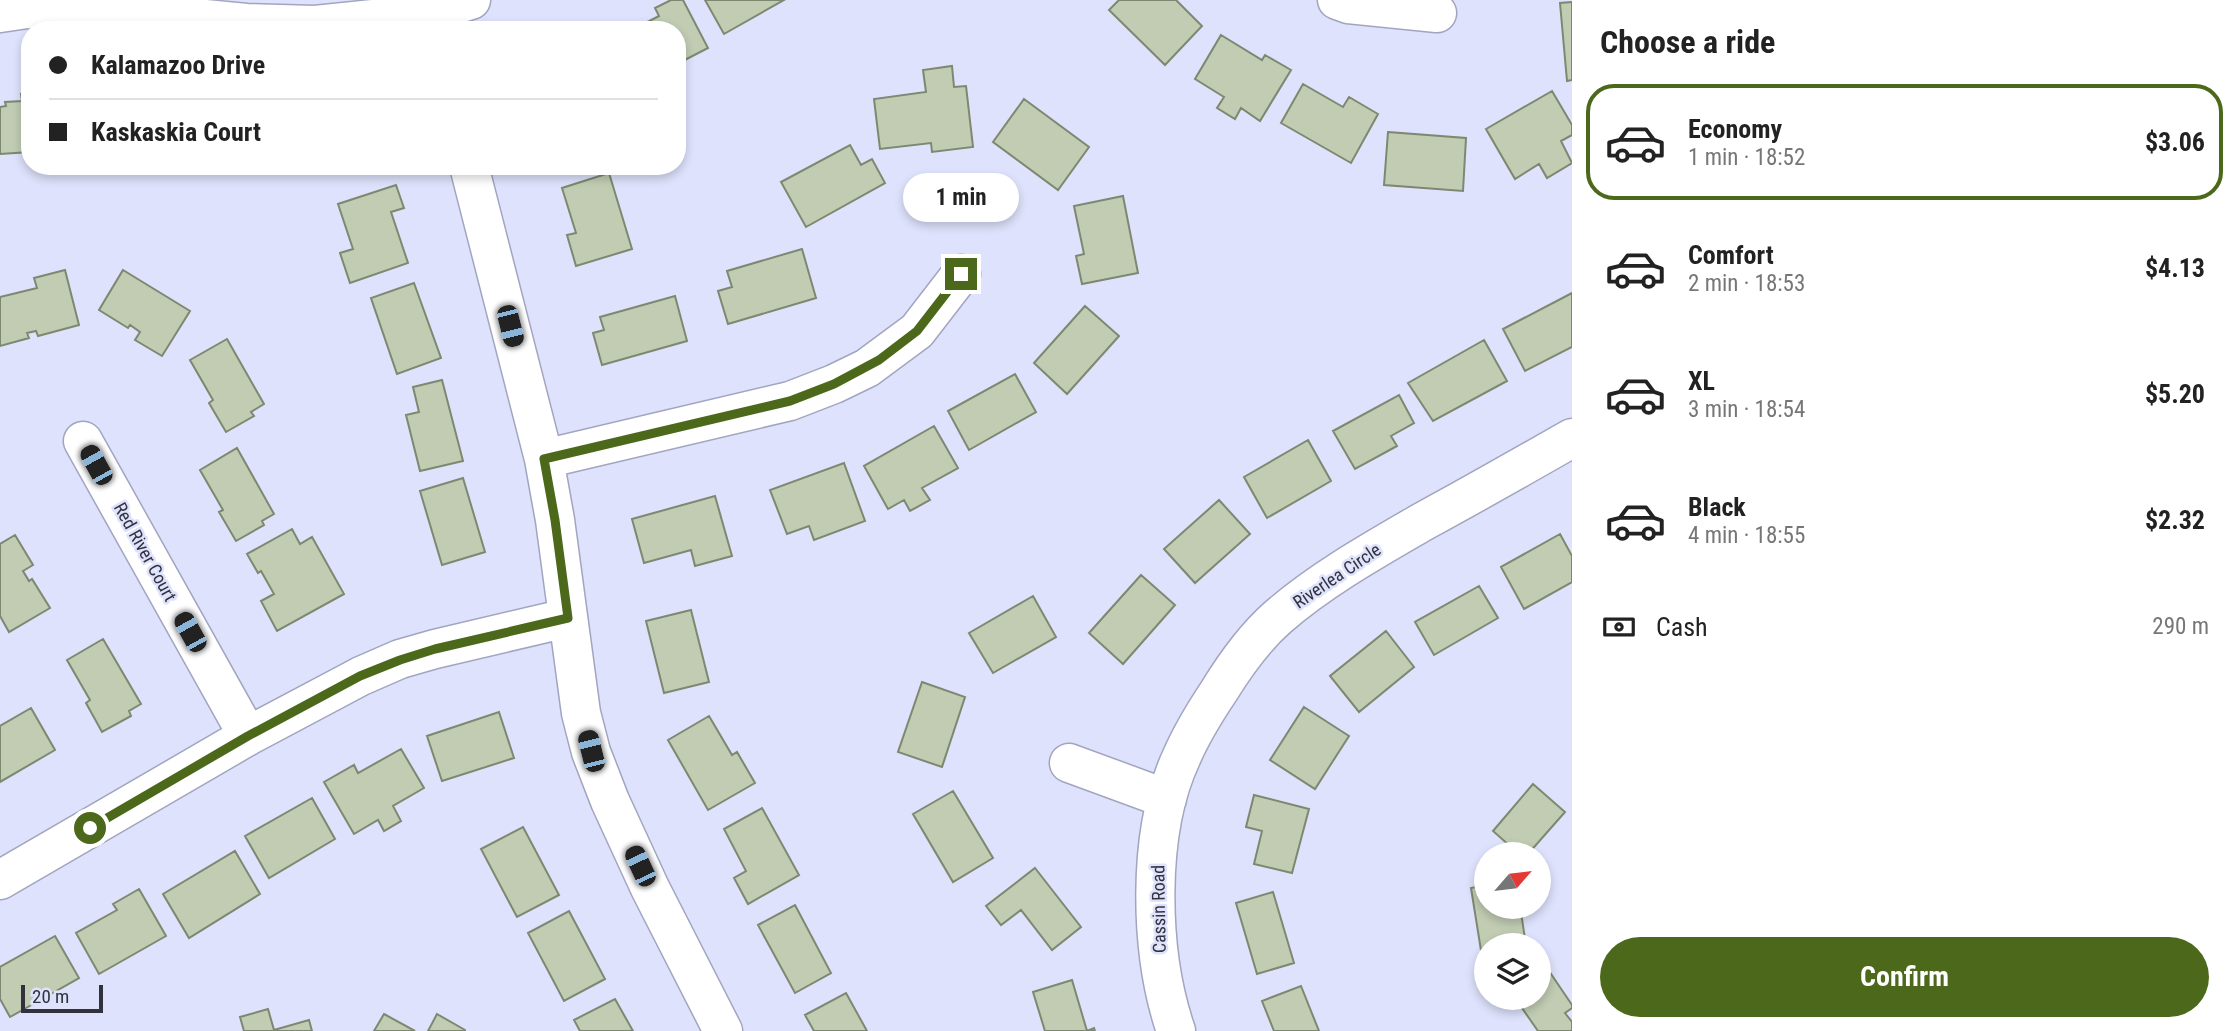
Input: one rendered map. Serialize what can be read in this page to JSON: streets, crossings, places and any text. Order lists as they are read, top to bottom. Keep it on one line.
{"streets":{"street":["Red River Court","Riverlea Circle","Cassin Road"]},"crossings":[["Riverlea Circle","Cassin Road"]],"scale_bar":"20 m","north":"top right","page":{"heading":"Choose a ride","banner":["Kalamazoo Drive","Kaskaskia Court"],"list":[{"name":"Economy","note":"1 min · 18:52","value":"$3.06"},{"name":"Comfort","note":"2 min · 18:53","value":"$4.13"},{"name":"XL","note":"3 min · 18:54","value":"$5.20"},{"name":"Black","note":"4 min · 18:55","value":"$2.32"}],"bubble":"1 min","pay":["Cash","290 m"],"buttons":"Confirm","scale":"20 m"}}
